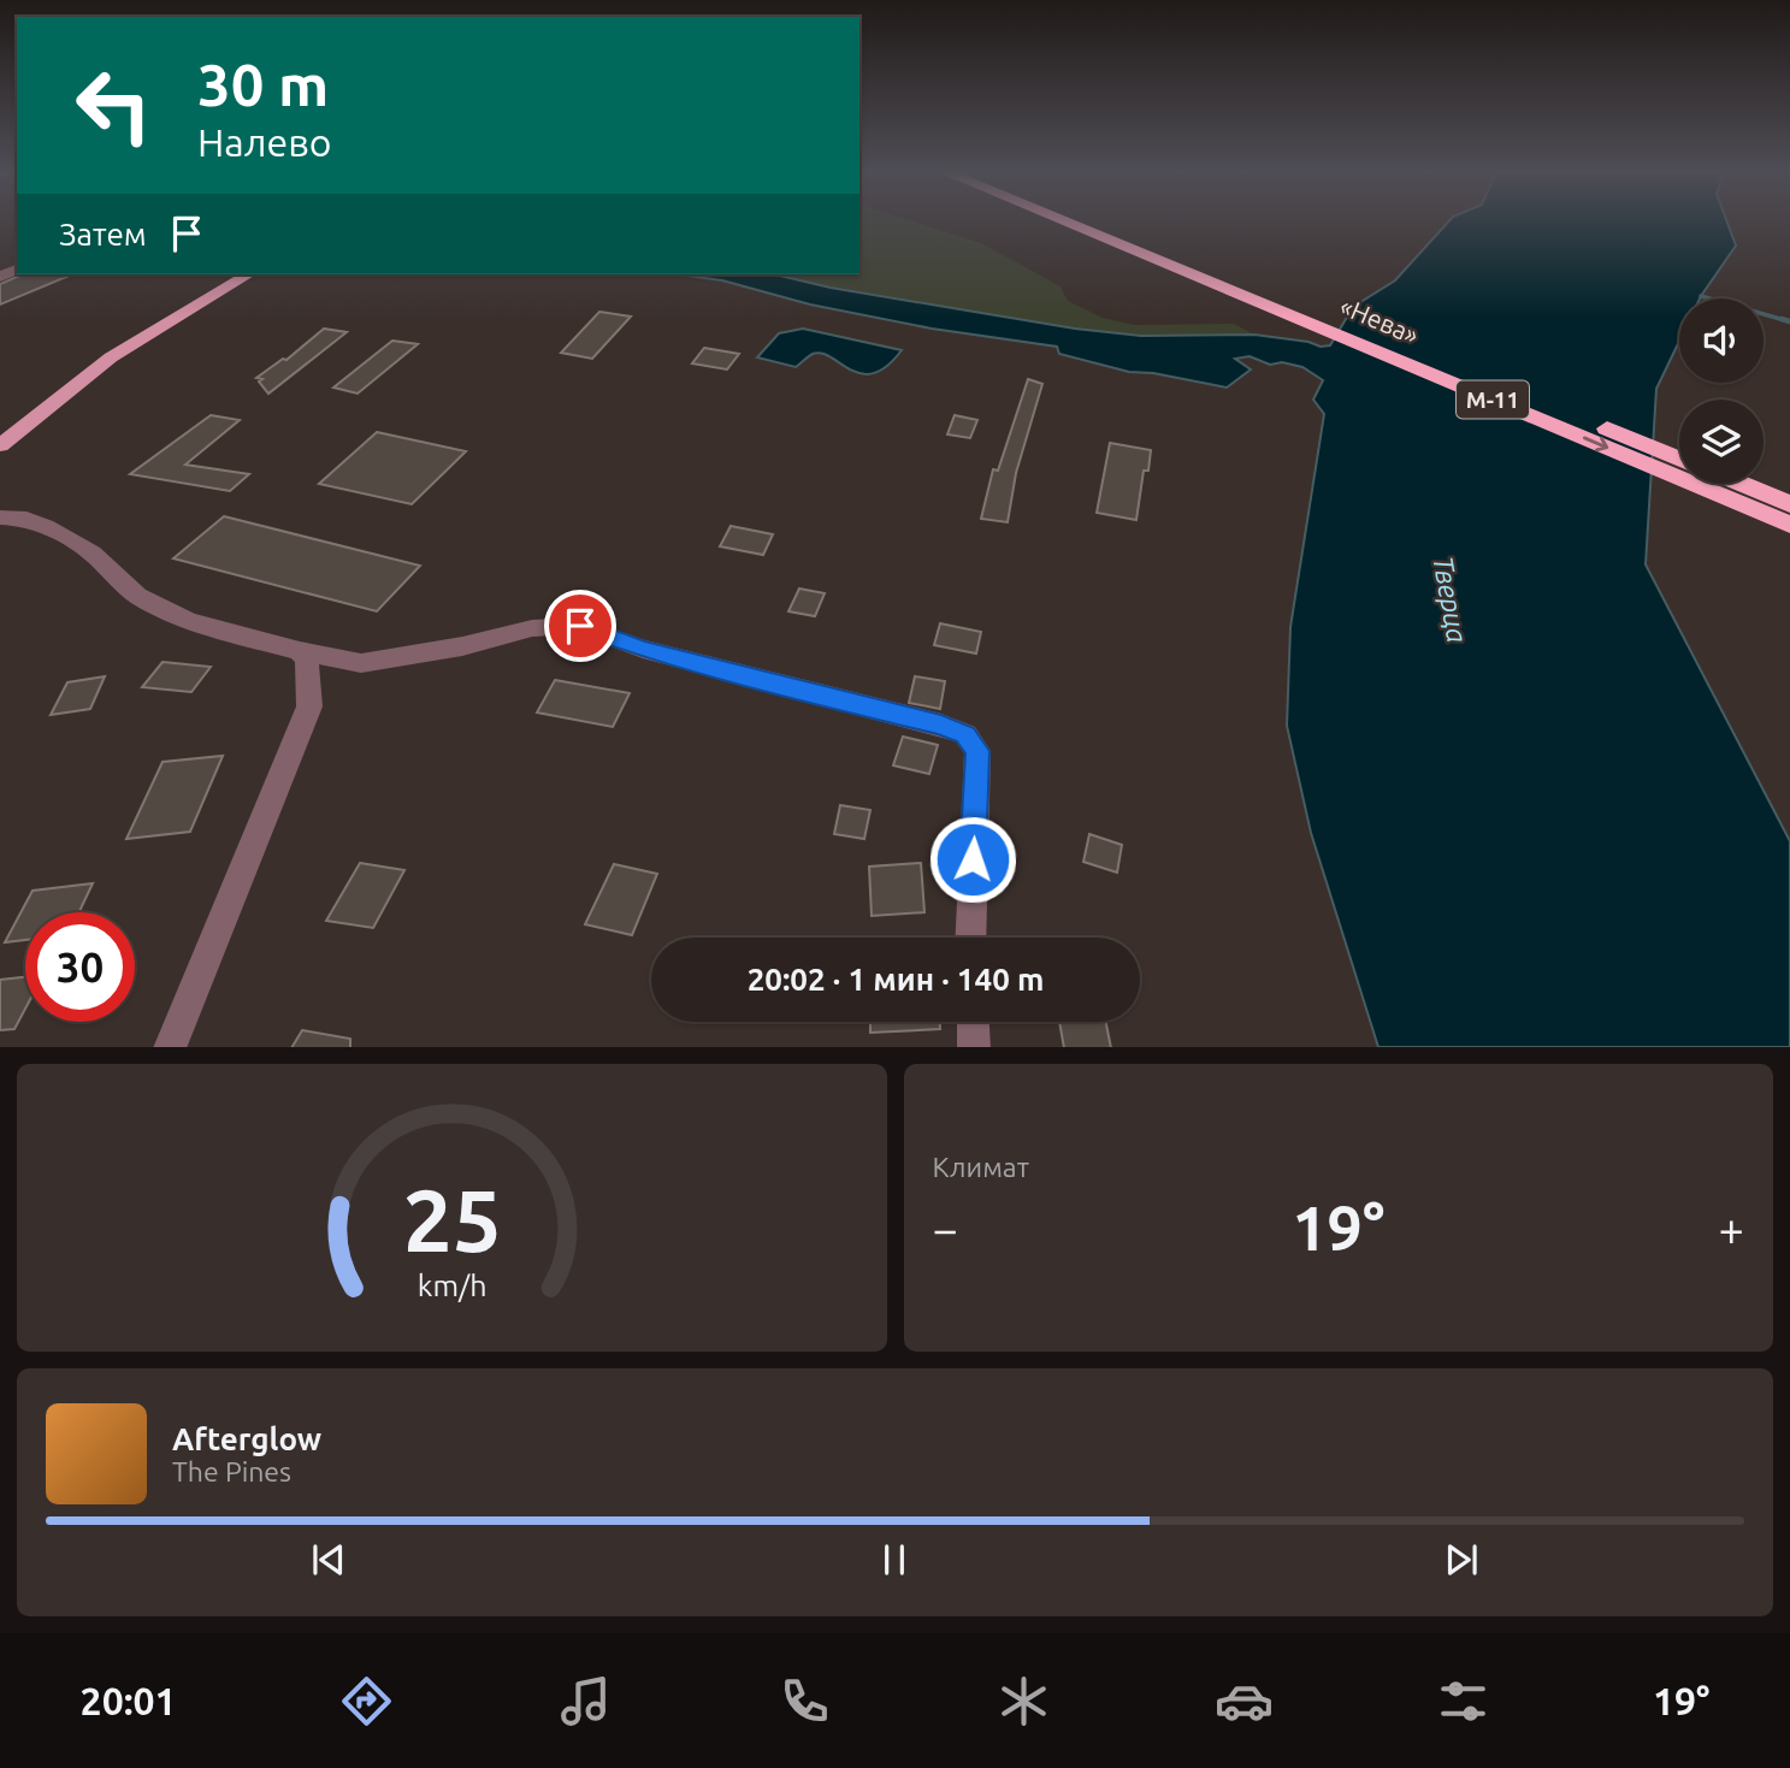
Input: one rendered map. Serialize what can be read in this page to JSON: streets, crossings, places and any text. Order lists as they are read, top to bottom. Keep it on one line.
{"streets":{"highway":["«Нева»","М-11"]},"water":["Тверца"],"page":{"turn":["30 m","Налево"],"then":"Затем","limit":"30","trip":"20:02 · 1 мин · 140 m","tile":"Климат","heat":["−","19°","+"],"song":["Afterglow","The Pines"],"tabs":["20:01","19°"],"gauge":["25","km/h"]}}
